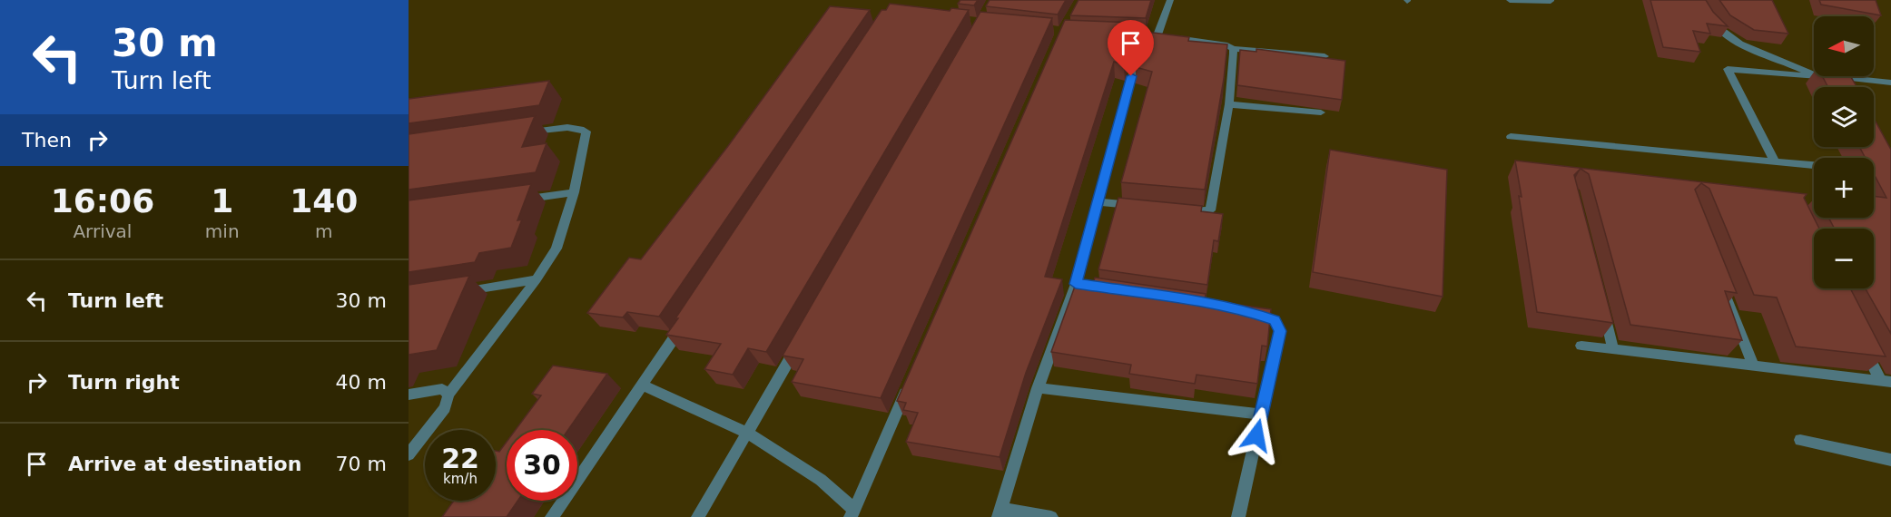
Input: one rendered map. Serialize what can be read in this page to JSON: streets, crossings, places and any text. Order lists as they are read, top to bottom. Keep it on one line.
{"north":"left","page":{"turn":["30 m","Turn left"],"map_buttons":["+","−"],"then":"Then","eta":["16:06","Arrival","1","min","140","m"],"list":[{"name":"Turn left","value":"30 m"},{"name":"Turn right","value":"40 m"},{"name":"Arrive at destination","value":"70 m"}],"speed":"22 km/h","limit":"30"}}
